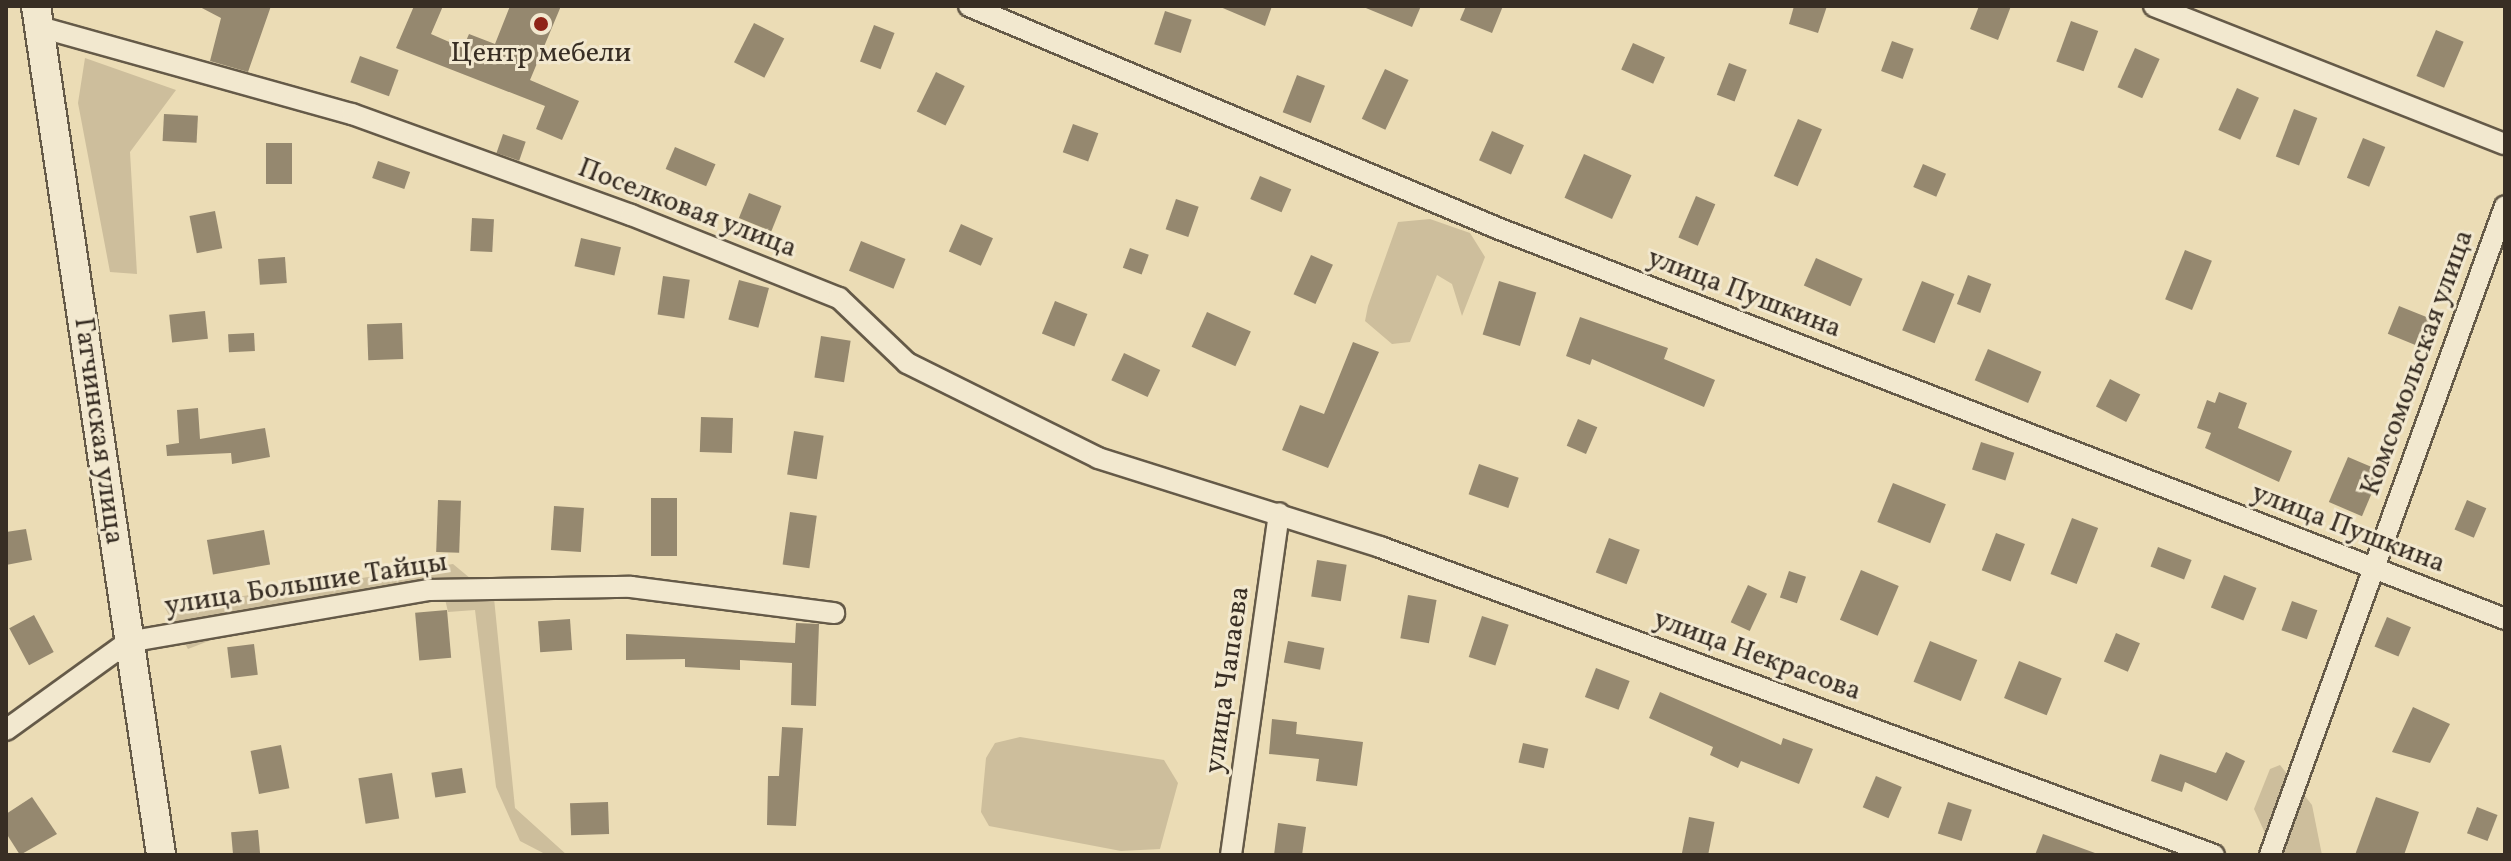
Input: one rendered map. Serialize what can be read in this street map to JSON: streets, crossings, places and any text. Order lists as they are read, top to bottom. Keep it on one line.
{"streets":{"main road":["Гатчинская улица"],"street":["Поселковая улица","улица Пушкина","Комсомольская улица","улица Большие Тайцы","улица Некрасова","улица Чапаева"]},"crossings":[["Поселковая улица","Гатчинская улица"],["Поселковая улица","улица Некрасова"],["Поселковая улица","улица Чапаева"],["улица Пушкина","Комсомольская улица"],["Гатчинская улица","улица Большие Тайцы"],["улица Некрасова","улица Чапаева"]],"places":["Центр мебели"]}
